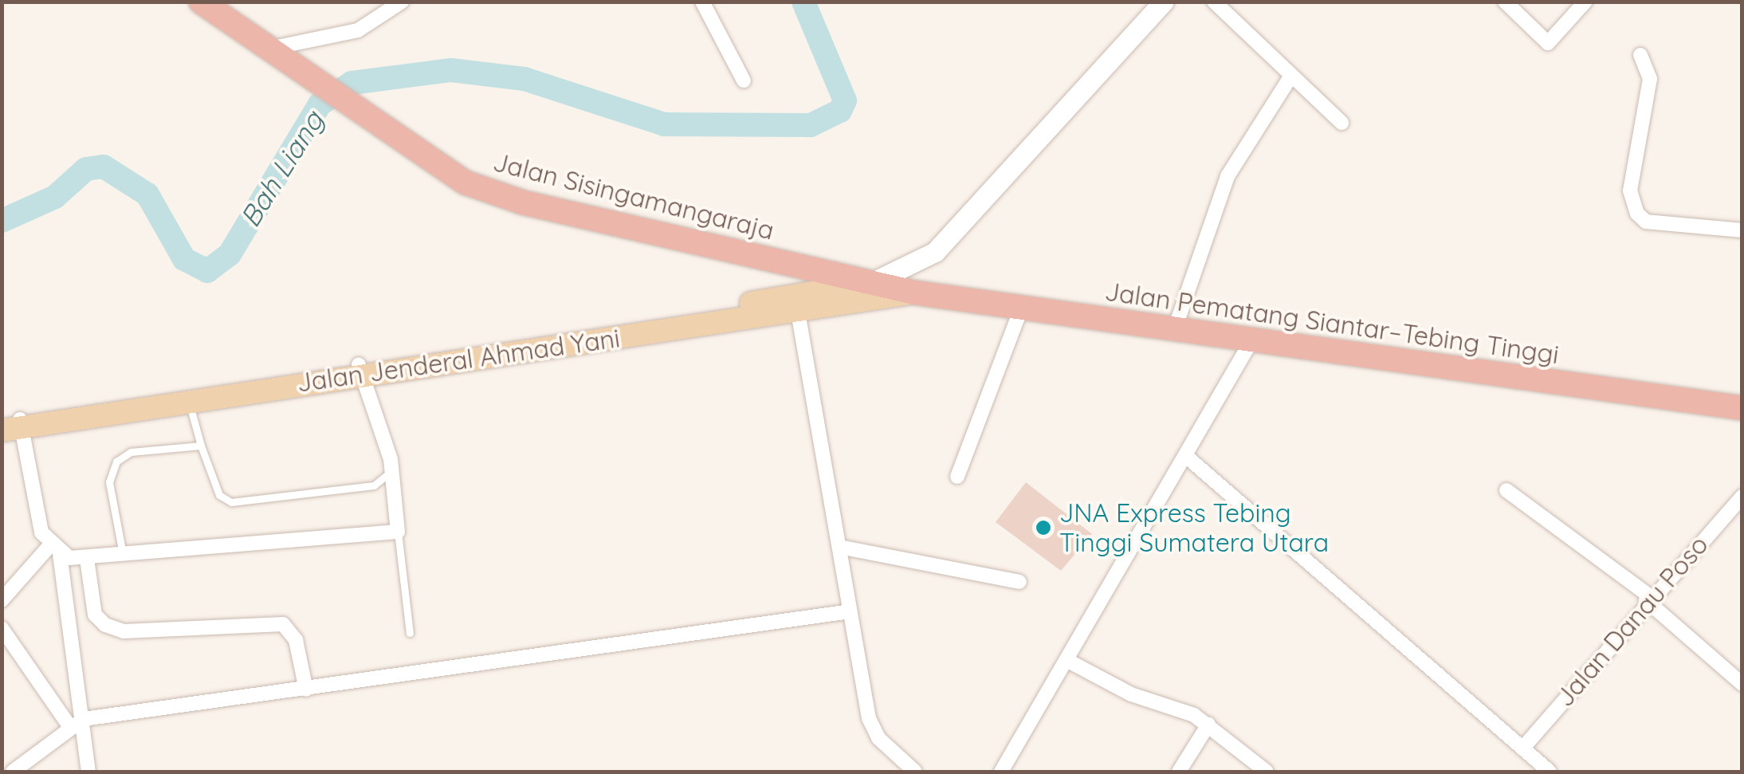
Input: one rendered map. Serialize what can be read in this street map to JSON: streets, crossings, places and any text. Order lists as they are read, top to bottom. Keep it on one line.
{"streets":{"highway":["Jalan Sisingamangaraja","Jalan Pematang Siantar–Tebing Tinggi"],"main road":["Jalan Jenderal Ahmad Yani"],"street":["Jalan Danau Poso"]},"crossings":[["Jalan Sisingamangaraja","Jalan Pematang Siantar–Tebing Tinggi"],["Jalan Sisingamangaraja","Jalan Jenderal Ahmad Yani"],["Jalan Pematang Siantar–Tebing Tinggi","Jalan Jenderal Ahmad Yani"]],"water":["Bah Liang"],"places":["JNA Express Tebing Tinggi Sumatera Utara"]}
